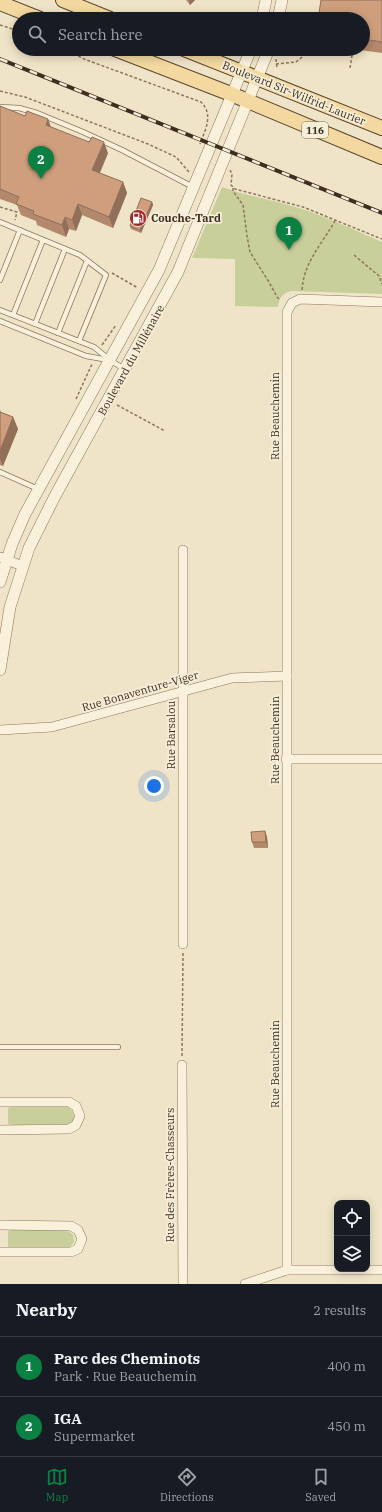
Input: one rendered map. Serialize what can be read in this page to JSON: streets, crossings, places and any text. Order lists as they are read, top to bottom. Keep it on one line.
{"streets":{"main road":["Boulevard Sir-Wilfrid-Laurier","116"],"street":["Boulevard du Millénaire","Rue Beauchemin","Rue Bonaventure-Viger","Rue Barsalou","Rue des Frères-Chasseurs"]},"crossings":[["Boulevard Sir-Wilfrid-Laurier","Boulevard du Millénaire"],["116","Boulevard du Millénaire"],["Rue Beauchemin","Rue Bonaventure-Viger"],["Rue Bonaventure-Viger","Rue Barsalou"]],"places":{"fuel station":["Couche-Tard"]},"page":{"search":"Search here","pins":["2","1"],"heading":["Nearby","2 results"],"list":[{"mark":"1","name":"Parc des Cheminots","note":"Park · Rue Beauchemin","value":"400 m"},{"mark":"2","name":"IGA","note":"Supermarket","value":"450 m"}],"nav":["Map","Directions","Saved"]}}
